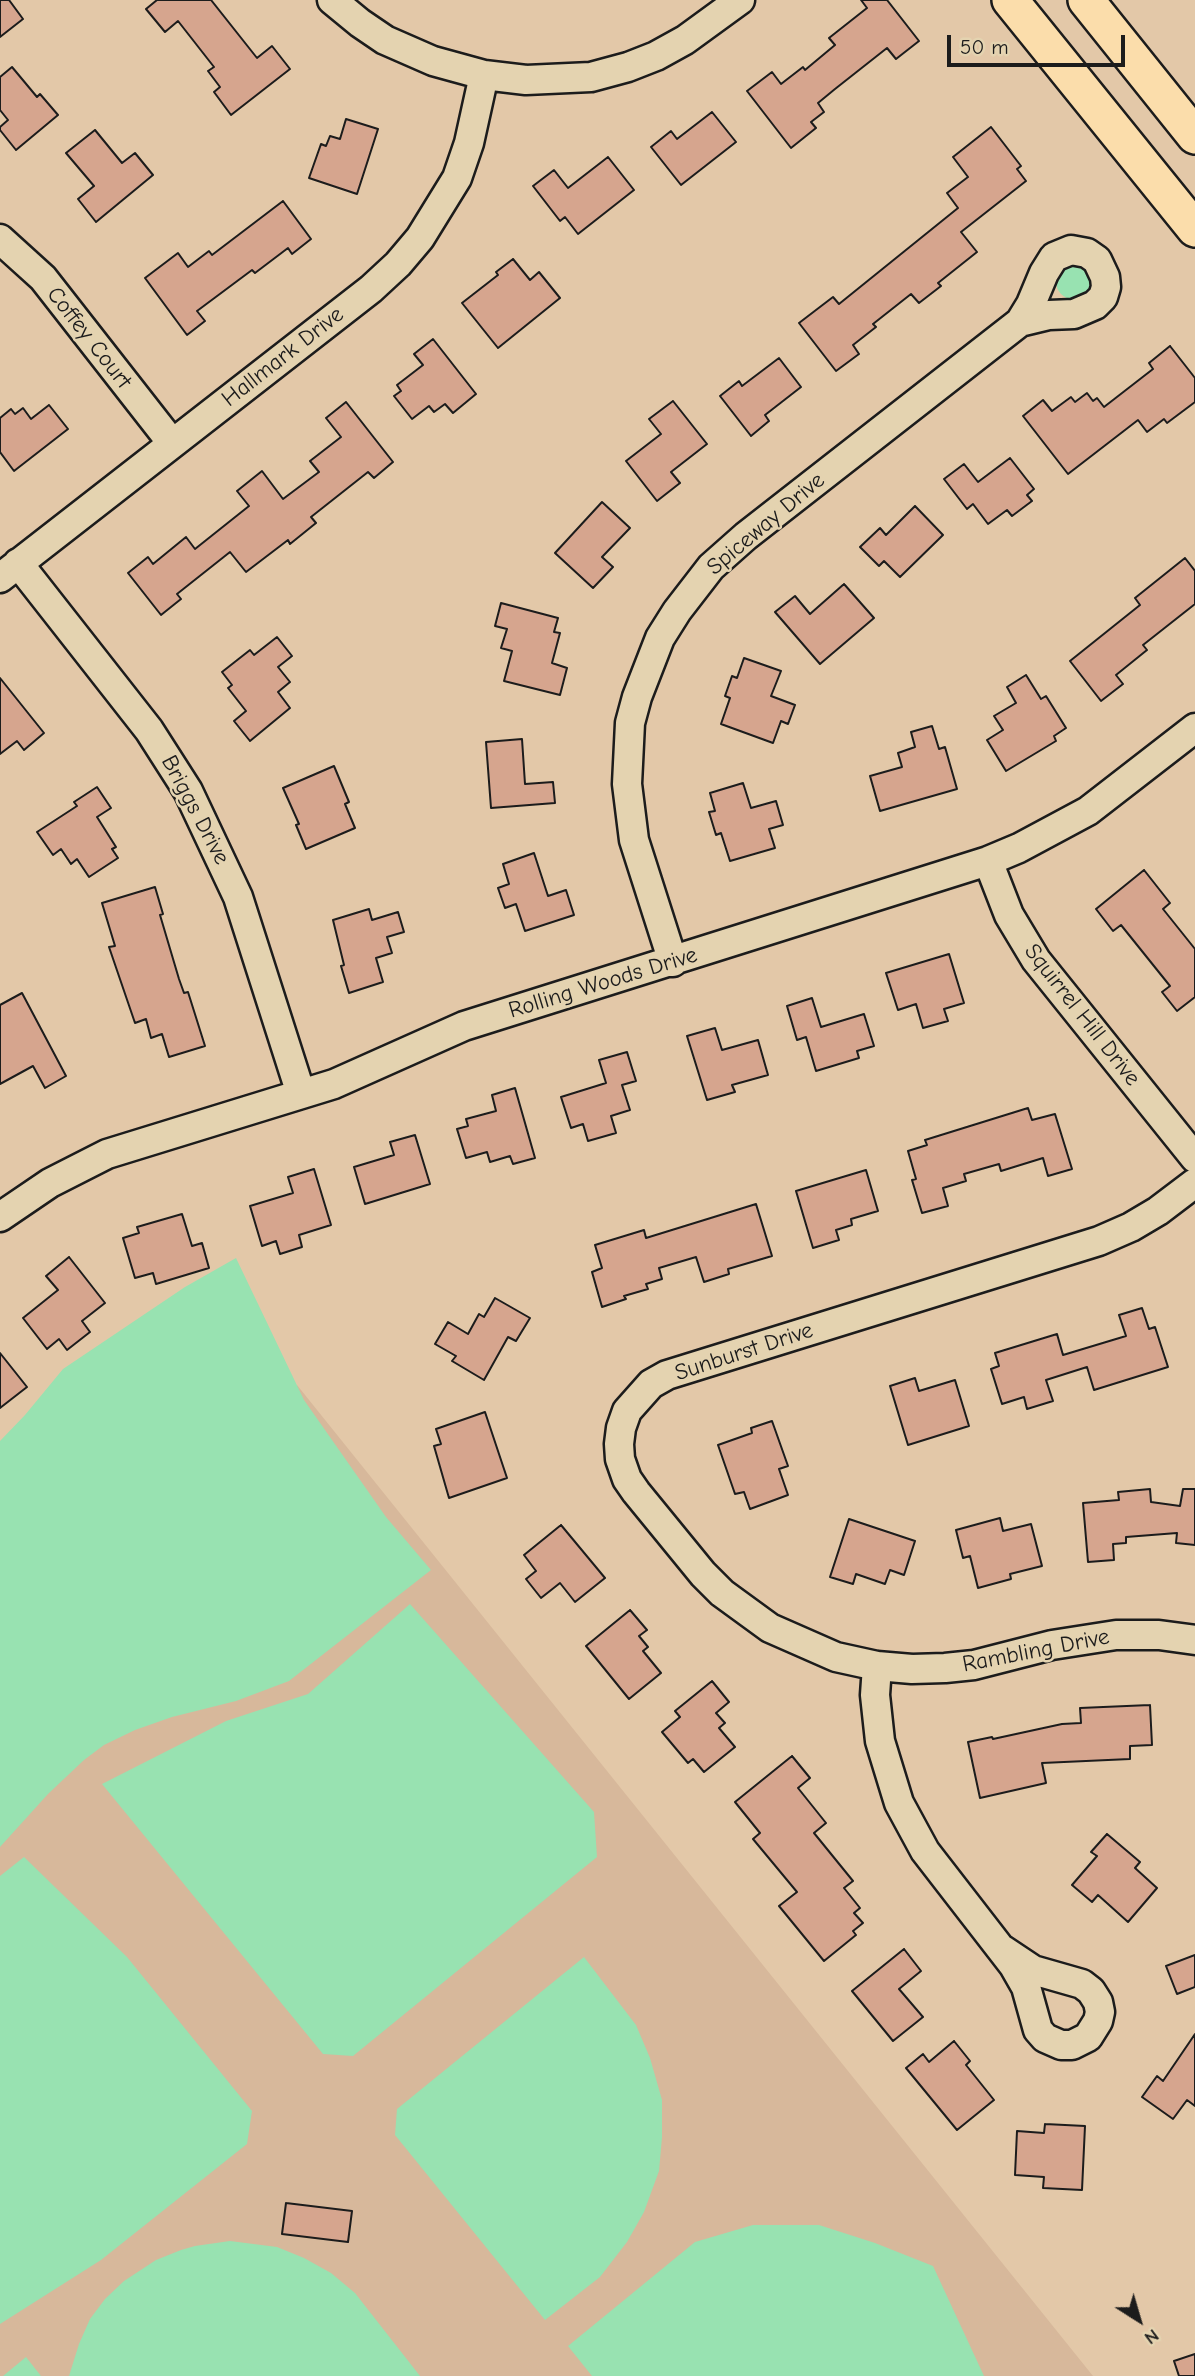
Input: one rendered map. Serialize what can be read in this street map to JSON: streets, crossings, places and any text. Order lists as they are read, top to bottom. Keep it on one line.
{"streets":{"street":["Coffey Court","Hallmark Drive","Spiceway Drive","Briggs Drive","Rolling Woods Drive","Squirrel Hill Drive","Sunburst Drive","Rambling Drive"]},"crossings":[["Coffey Court","Hallmark Drive"],["Hallmark Drive","Briggs Drive"],["Spiceway Drive","Rolling Woods Drive"],["Briggs Drive","Rolling Woods Drive"],["Rolling Woods Drive","Squirrel Hill Drive"],["Sunburst Drive","Rambling Drive"]],"scale_bar":"50 m","north":"bottom right"}
